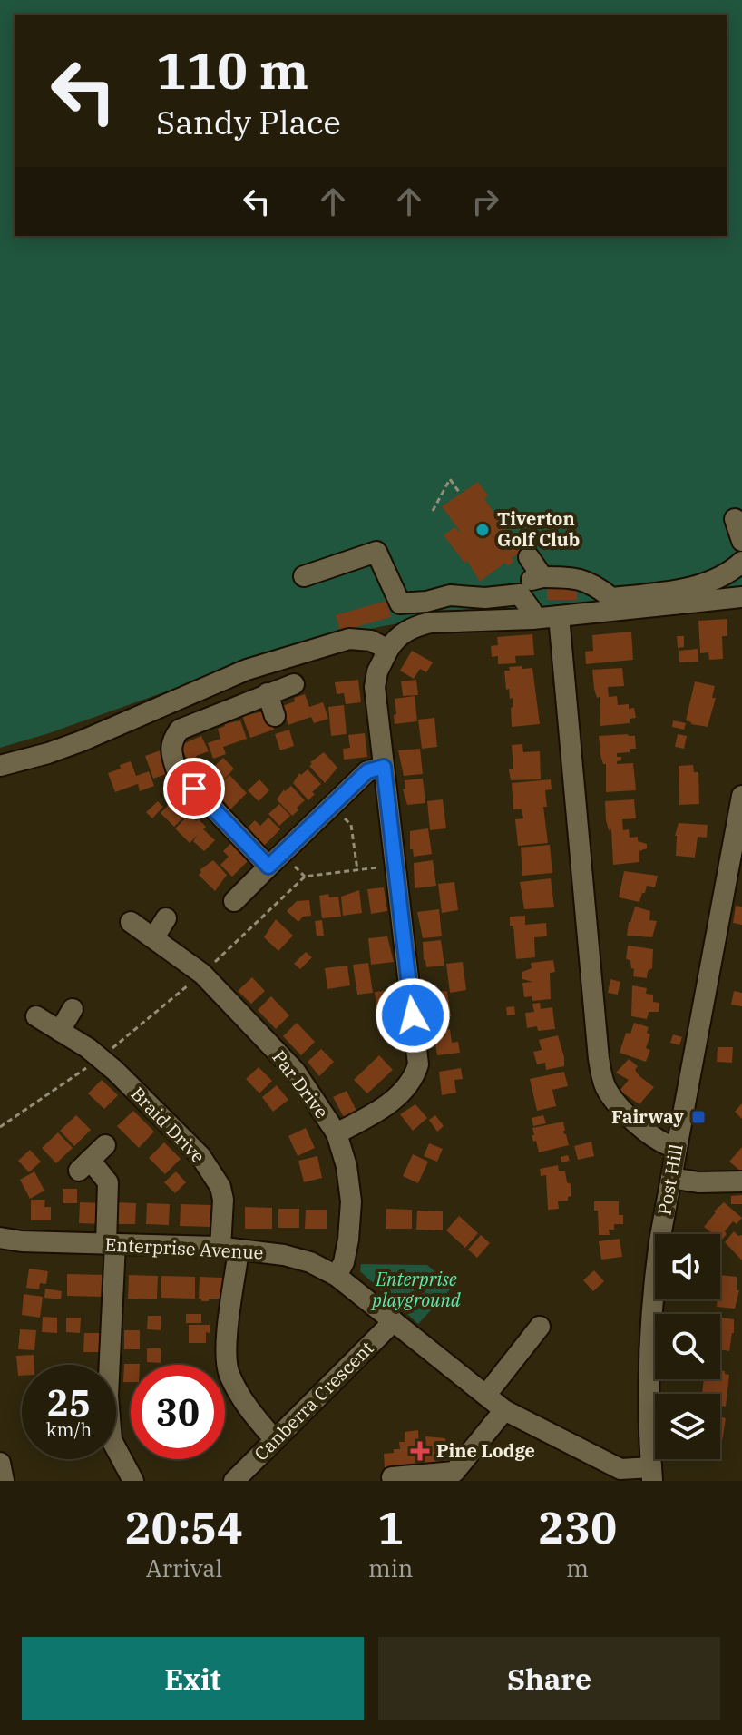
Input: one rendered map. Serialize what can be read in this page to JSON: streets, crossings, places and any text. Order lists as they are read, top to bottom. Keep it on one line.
{"streets":{"street":["Par Drive","Braid Drive","Post Hill","Enterprise Avenue","Canberra Crescent"]},"crossings":[["Par Drive","Enterprise Avenue"],["Braid Drive","Enterprise Avenue"],["Braid Drive","Canberra Crescent"],["Post Hill","Enterprise Avenue"],["Enterprise Avenue","Canberra Crescent"]],"parks":["Enterprise playground"],"places":{"other":["Tiverton Golf Club"],"transit":["Fairway"],"health":["Pine Lodge"]},"page":{"turn":["110 m","Sandy Place"],"speed":"25 km/h","limit":"30","eta":["20:54","Arrival","1","min","230","m"],"buttons":["Exit","Share"]}}
